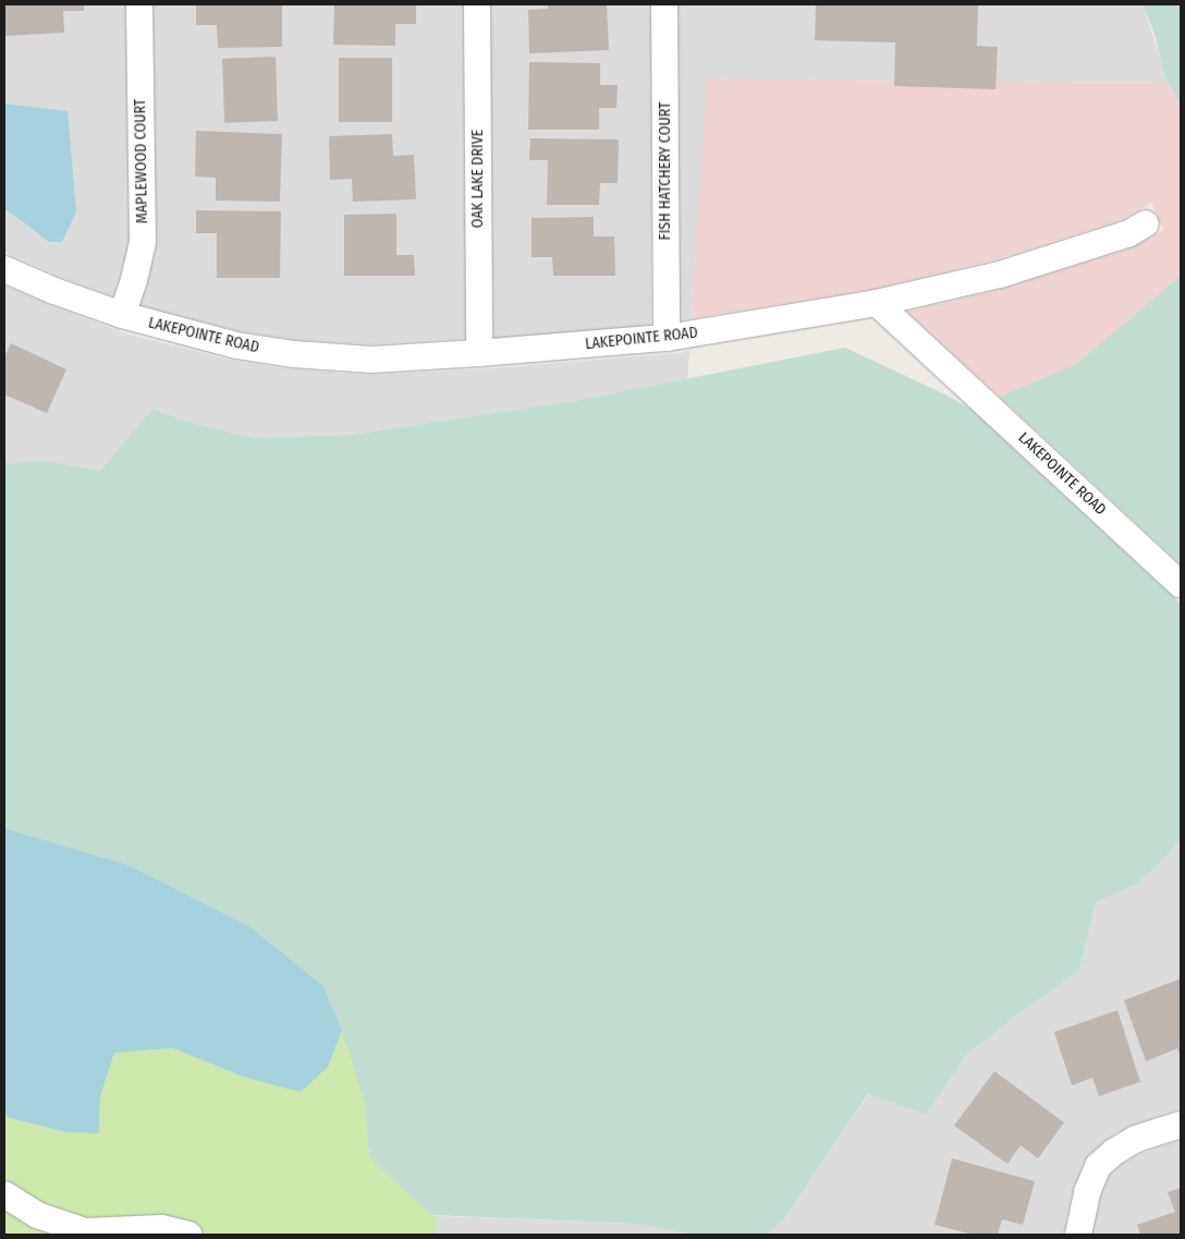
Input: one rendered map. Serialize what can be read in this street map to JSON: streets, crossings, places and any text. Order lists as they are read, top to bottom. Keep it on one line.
{"streets":{"street":["MAPLEWOOD COURT","FISH HATCHERY COURT","OAK LAKE DRIVE","LAKEPOINTE ROAD"]},"crossings":[["MAPLEWOOD COURT","LAKEPOINTE ROAD"],["FISH HATCHERY COURT","LAKEPOINTE ROAD"],["OAK LAKE DRIVE","LAKEPOINTE ROAD"]]}
